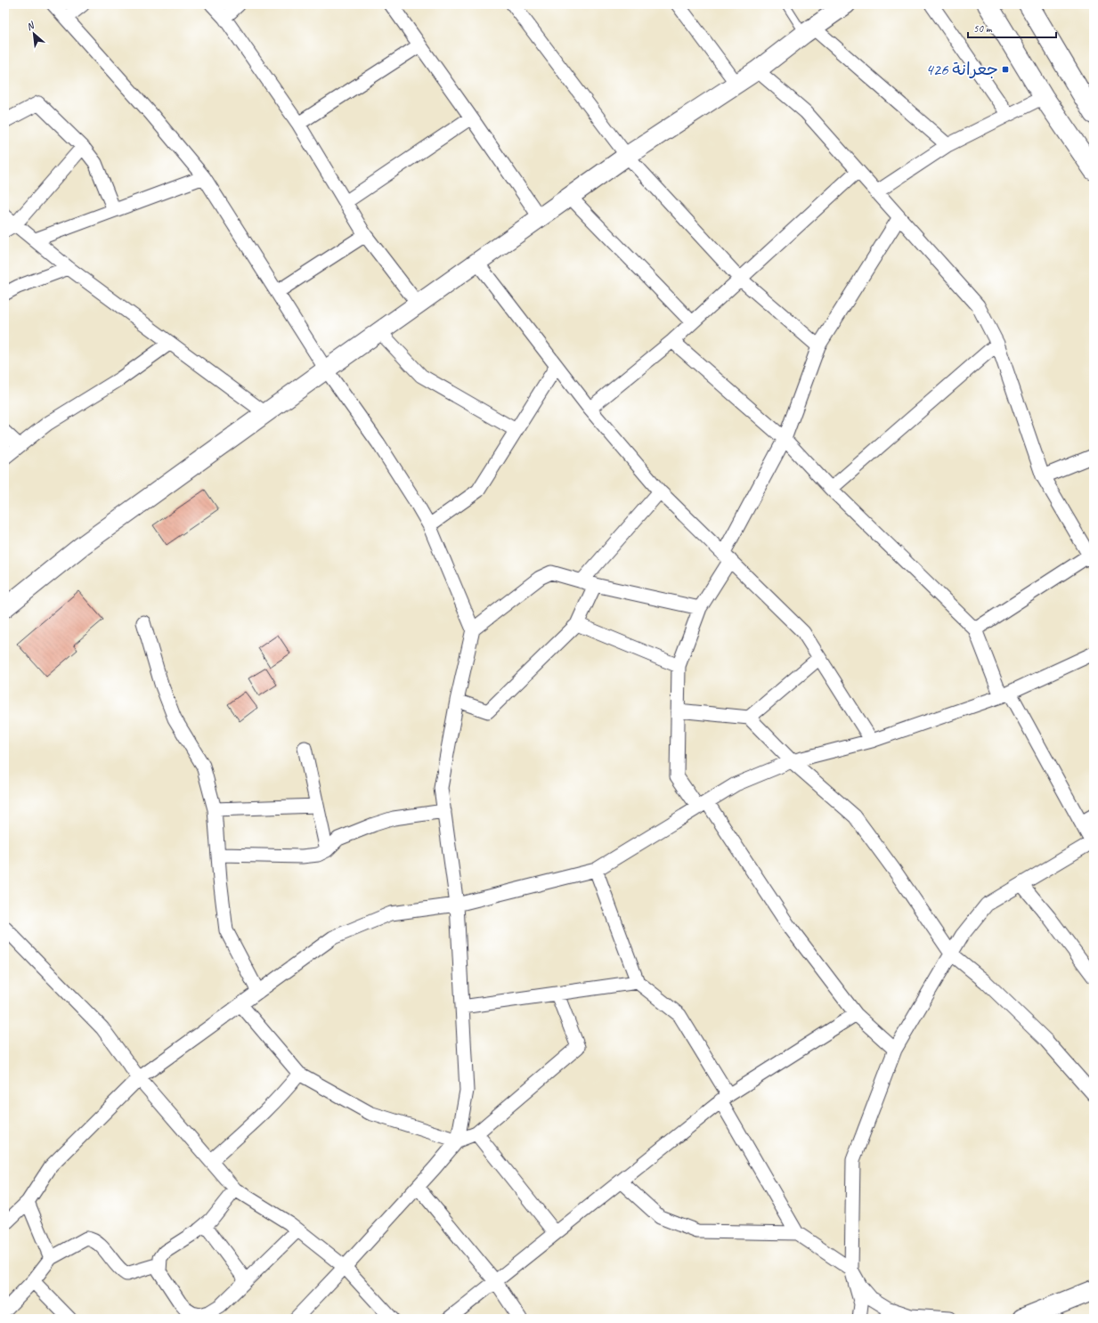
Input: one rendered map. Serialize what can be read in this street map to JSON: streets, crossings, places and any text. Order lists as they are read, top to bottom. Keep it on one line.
{"places":{"transit":["جعرانة 426"]},"scale_bar":"50 m","north":"top left"}
